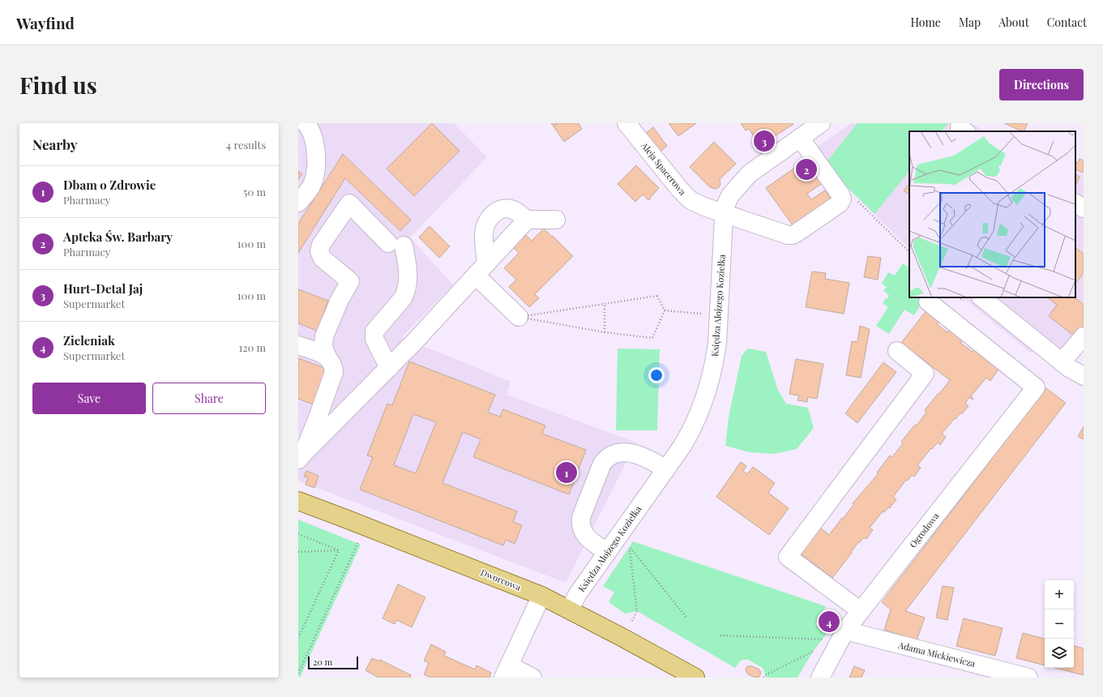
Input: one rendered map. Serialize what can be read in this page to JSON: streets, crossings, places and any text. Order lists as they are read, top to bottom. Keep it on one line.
{"streets":{"main road":["Dworcowa"],"street":["Aleja Spacerowa","Księdza Alojzego Koziełka","Ogrodowa","Adama Mickiewicza"]},"crossings":[["Aleja Spacerowa","Księdza Alojzego Koziełka"],["Księdza Alojzego Koziełka","Dworcowa"],["Ogrodowa","Adama Mickiewicza"]],"scale_bar":"20 m","page":{"header":"Wayfind","nav":["Home","Map","About","Contact"],"buttons":["Directions",["Save","Share"]],"title":"Find us","heading":["Nearby","4 results"],"pins":["3","2","1","4"],"list":[{"mark":"1","name":"Dbam o Zdrowie","note":"Pharmacy","value":"50 m"},{"mark":"2","name":"Apteka Św. Barbary","note":"Pharmacy","value":"100 m"},{"mark":"3","name":"Hurt-Detal Jaj","note":"Supermarket","value":"100 m"},{"mark":"4","name":"Zieleniak","note":"Supermarket","value":"120 m"}],"map_buttons":["+","−"],"scale":"20 m"}}
